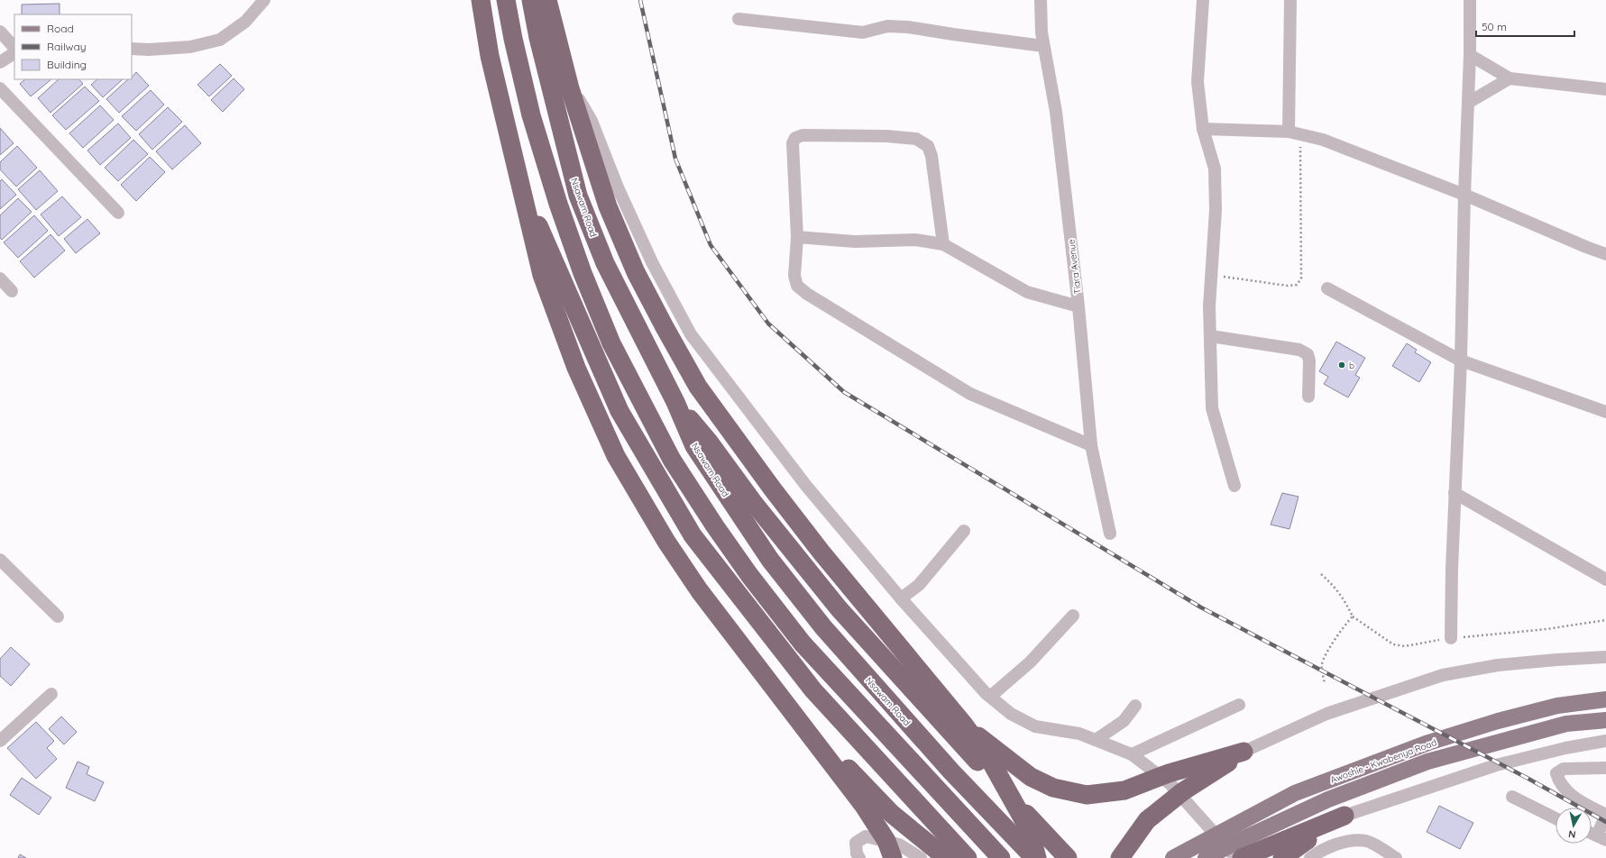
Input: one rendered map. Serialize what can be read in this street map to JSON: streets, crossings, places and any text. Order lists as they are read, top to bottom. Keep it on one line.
{"streets":{"highway":["Nsawam Road"],"main road":["Awoshie - Kwabenya Road"],"street":["Tiara Avenue"]},"places":["b"],"legend":["Road","Railway","Building"],"scale_bar":"50 m","north":"bottom"}
